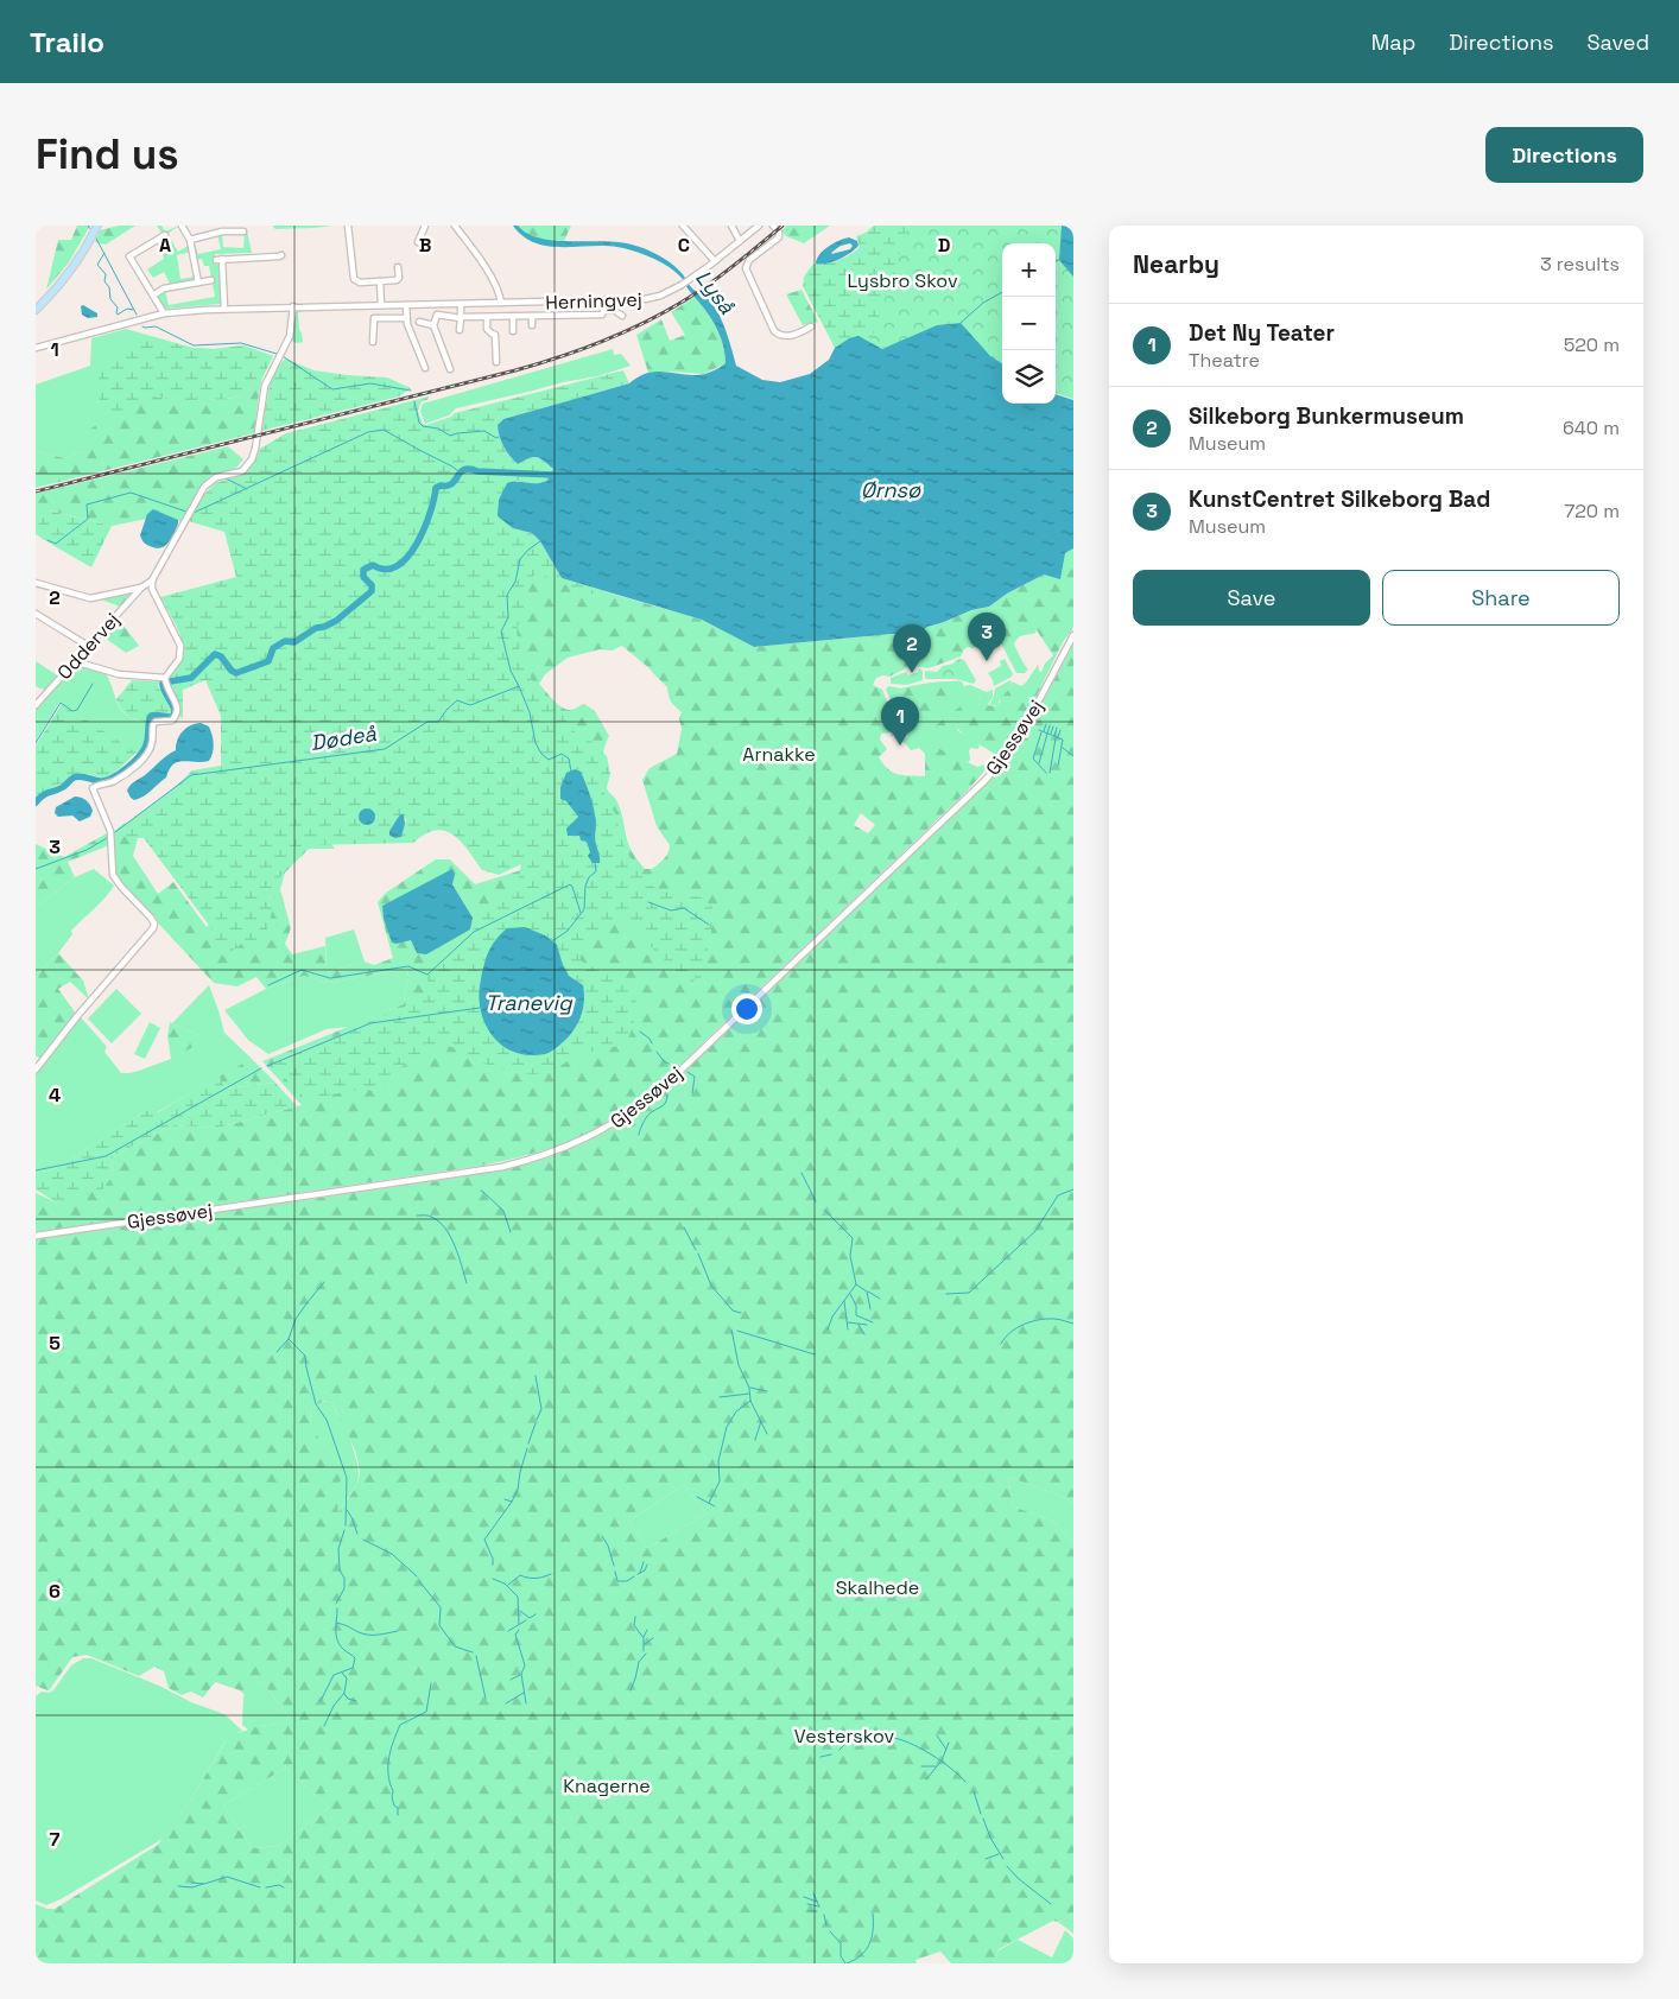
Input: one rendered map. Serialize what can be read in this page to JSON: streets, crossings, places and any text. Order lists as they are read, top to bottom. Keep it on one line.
{"streets":{"street":["Herningvej","Oddervej","Gjessøvej"]},"water":["Lyså","Ørnsø","Dødeå","Tranevig"],"parks":["Lysbro Skov","Arnakke","Skalhede","Vesterskov","Knagerne"],"page":{"header":"Trailo","nav":["Map","Directions","Saved"],"buttons":["Directions",["Save","Share"]],"title":"Find us","heading":["Nearby","3 results"],"map_buttons":["+","−"],"list":[{"mark":"1","name":"Det Ny Teater","note":"Theatre","value":"520 m"},{"mark":"2","name":"Silkeborg Bunkermuseum","note":"Museum","value":"640 m"},{"mark":"3","name":"KunstCentret Silkeborg Bad","note":"Museum","value":"720 m"}],"pins":["3","2","1"]},"grid":{"columns":["A","B","C","D"],"rows":["1","2","3","4","5","6","7"]}}
